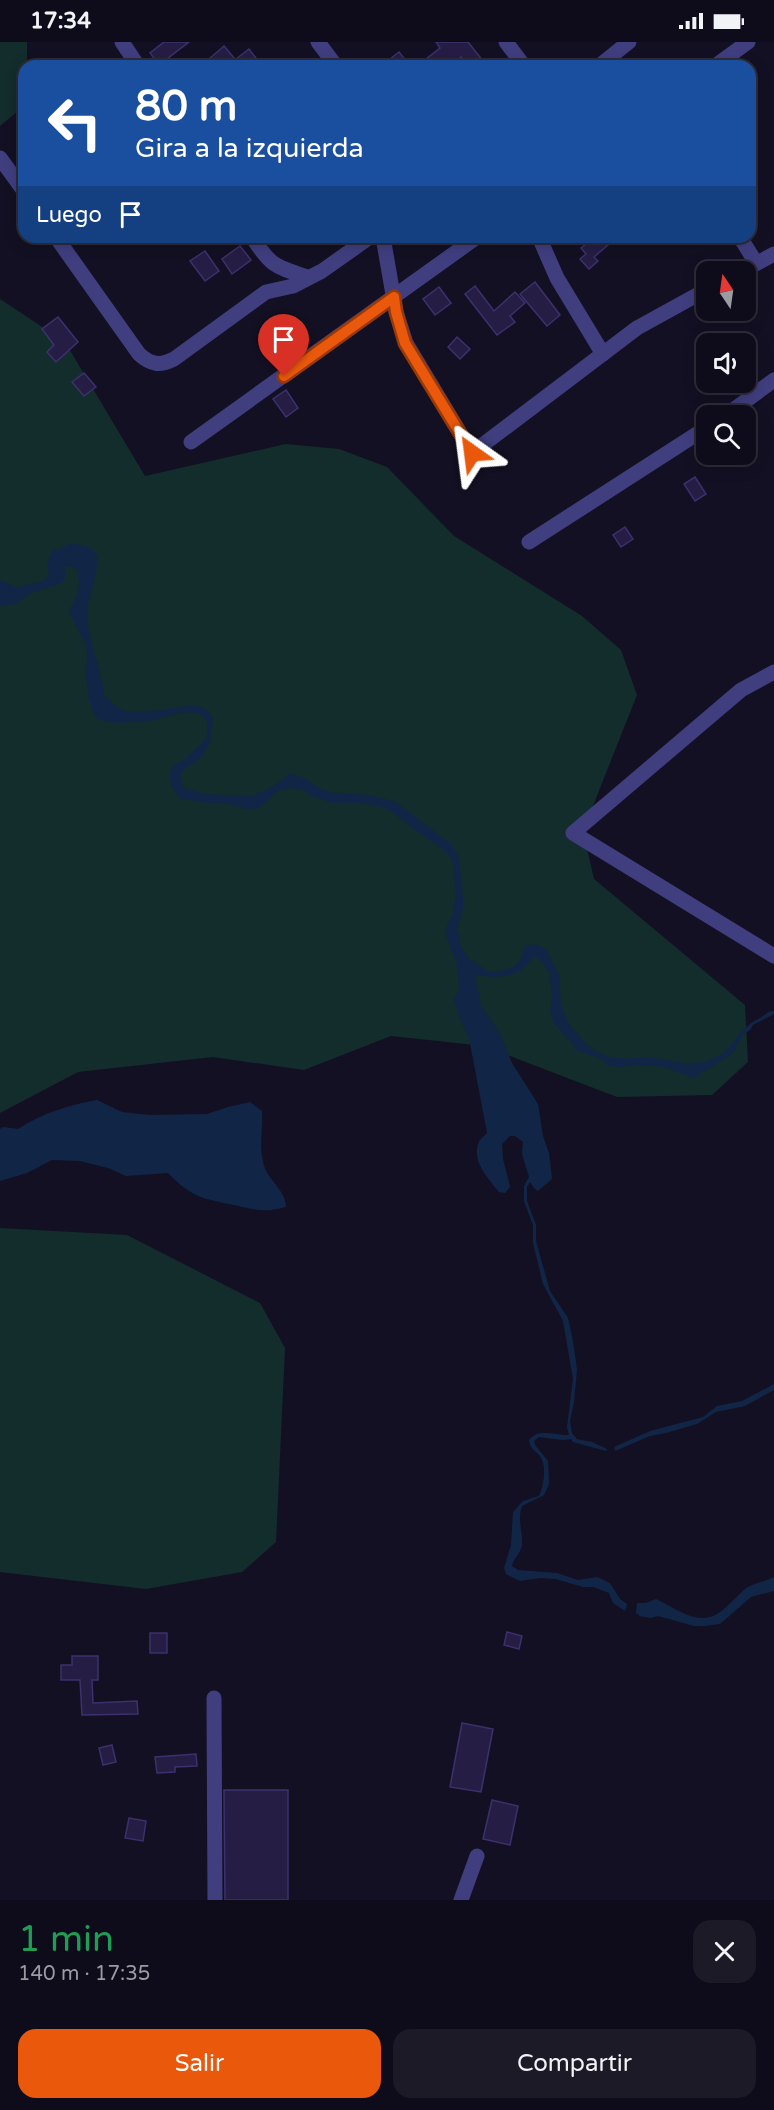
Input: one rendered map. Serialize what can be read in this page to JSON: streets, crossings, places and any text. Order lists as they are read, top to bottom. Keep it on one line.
{"north":"top","page":{"status":"17:34","turn":["80 m","Gira a la izquierda"],"then":"Luego","heading":["1 min","140 m · 17:35"],"buttons":["Salir","Compartir"]}}
